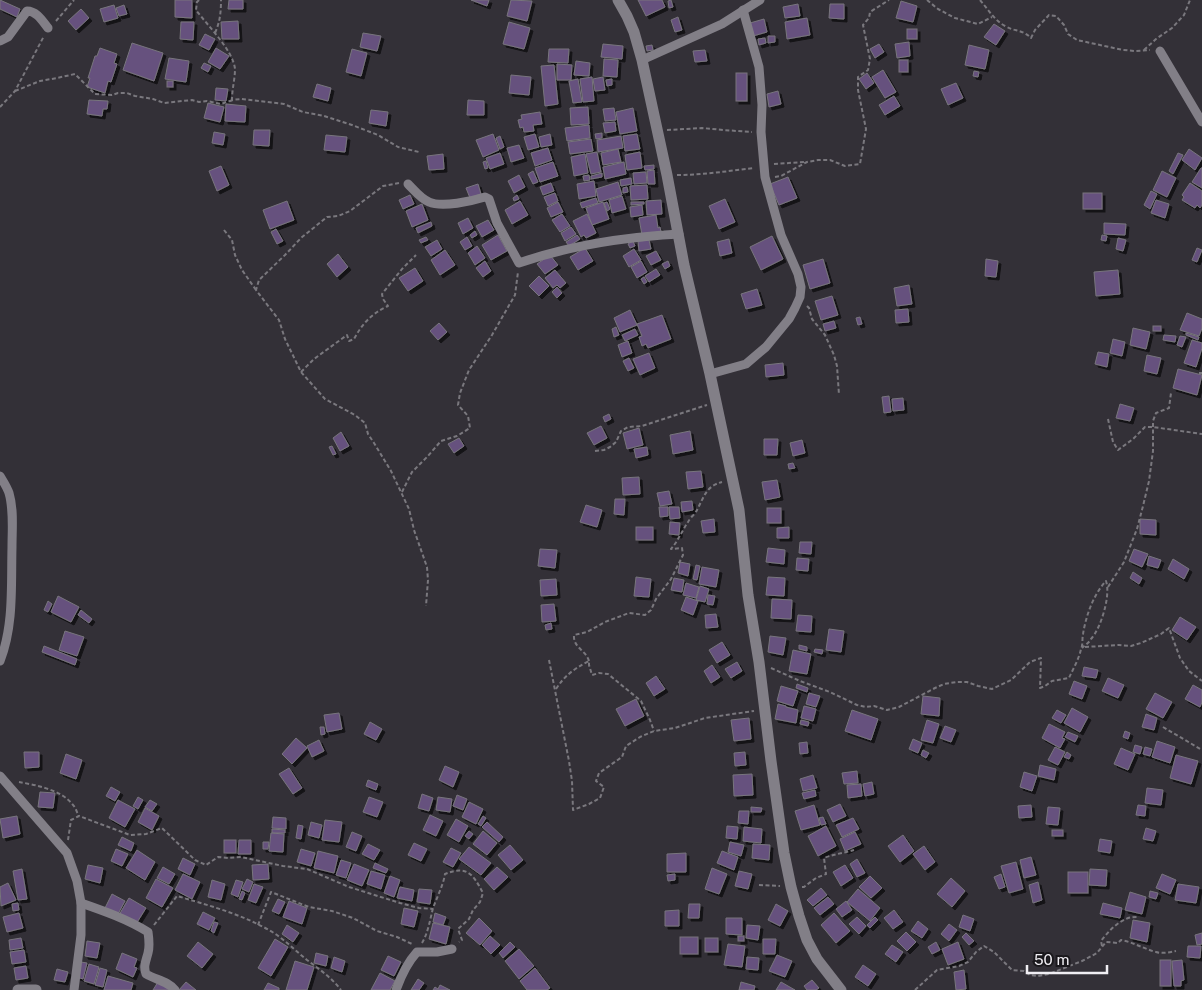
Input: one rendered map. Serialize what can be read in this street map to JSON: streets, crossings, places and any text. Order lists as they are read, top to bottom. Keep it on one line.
{"scale_bar":"50 m"}
